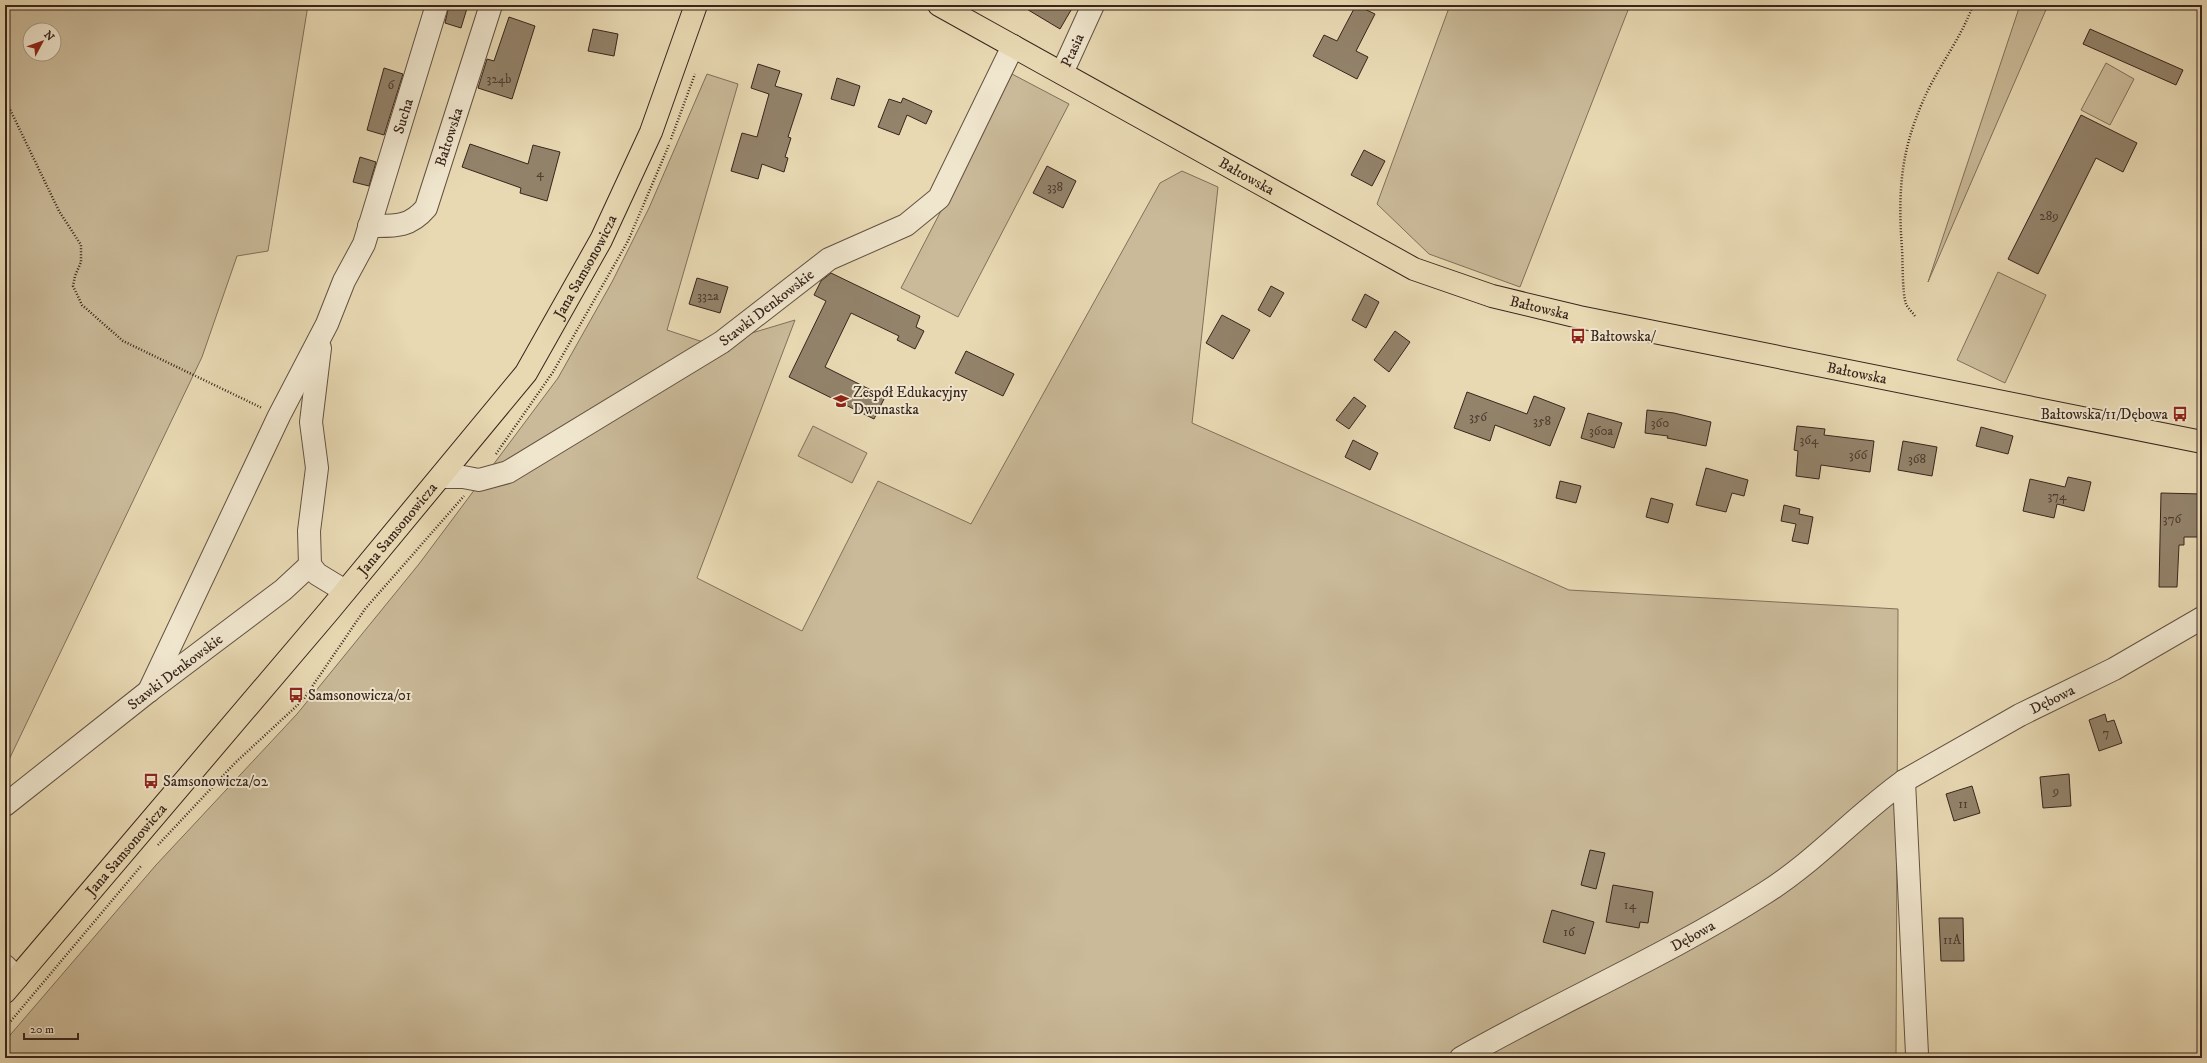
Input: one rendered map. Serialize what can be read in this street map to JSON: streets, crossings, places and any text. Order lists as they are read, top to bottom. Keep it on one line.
{"streets":{"main road":["Bałtowska","Jana Samsonowicza"],"street":["Ptasia","Sucha","Stawki Denkowskie","Dębowa"]},"crossings":[["Ptasia","Bałtowska"],["Sucha","Bałtowska"],["Bałtowska","Stawki Denkowskie"],["Jana Samsonowicza","Stawki Denkowskie"]],"places":{"bus stop":["Bałtowska/","Bałtowska/11/Dębowa","Samsonowicza/01","Samsonowicza/02"],"school or university":["Zespół Edukacyjny Dwunastka"]},"house_numbers":["324b","6","4","338","289","332a","356","358","360","360a","364","366","368","374","376","7","9","11","14","16","11A"],"scale_bar":"20 m","north":"top right"}
